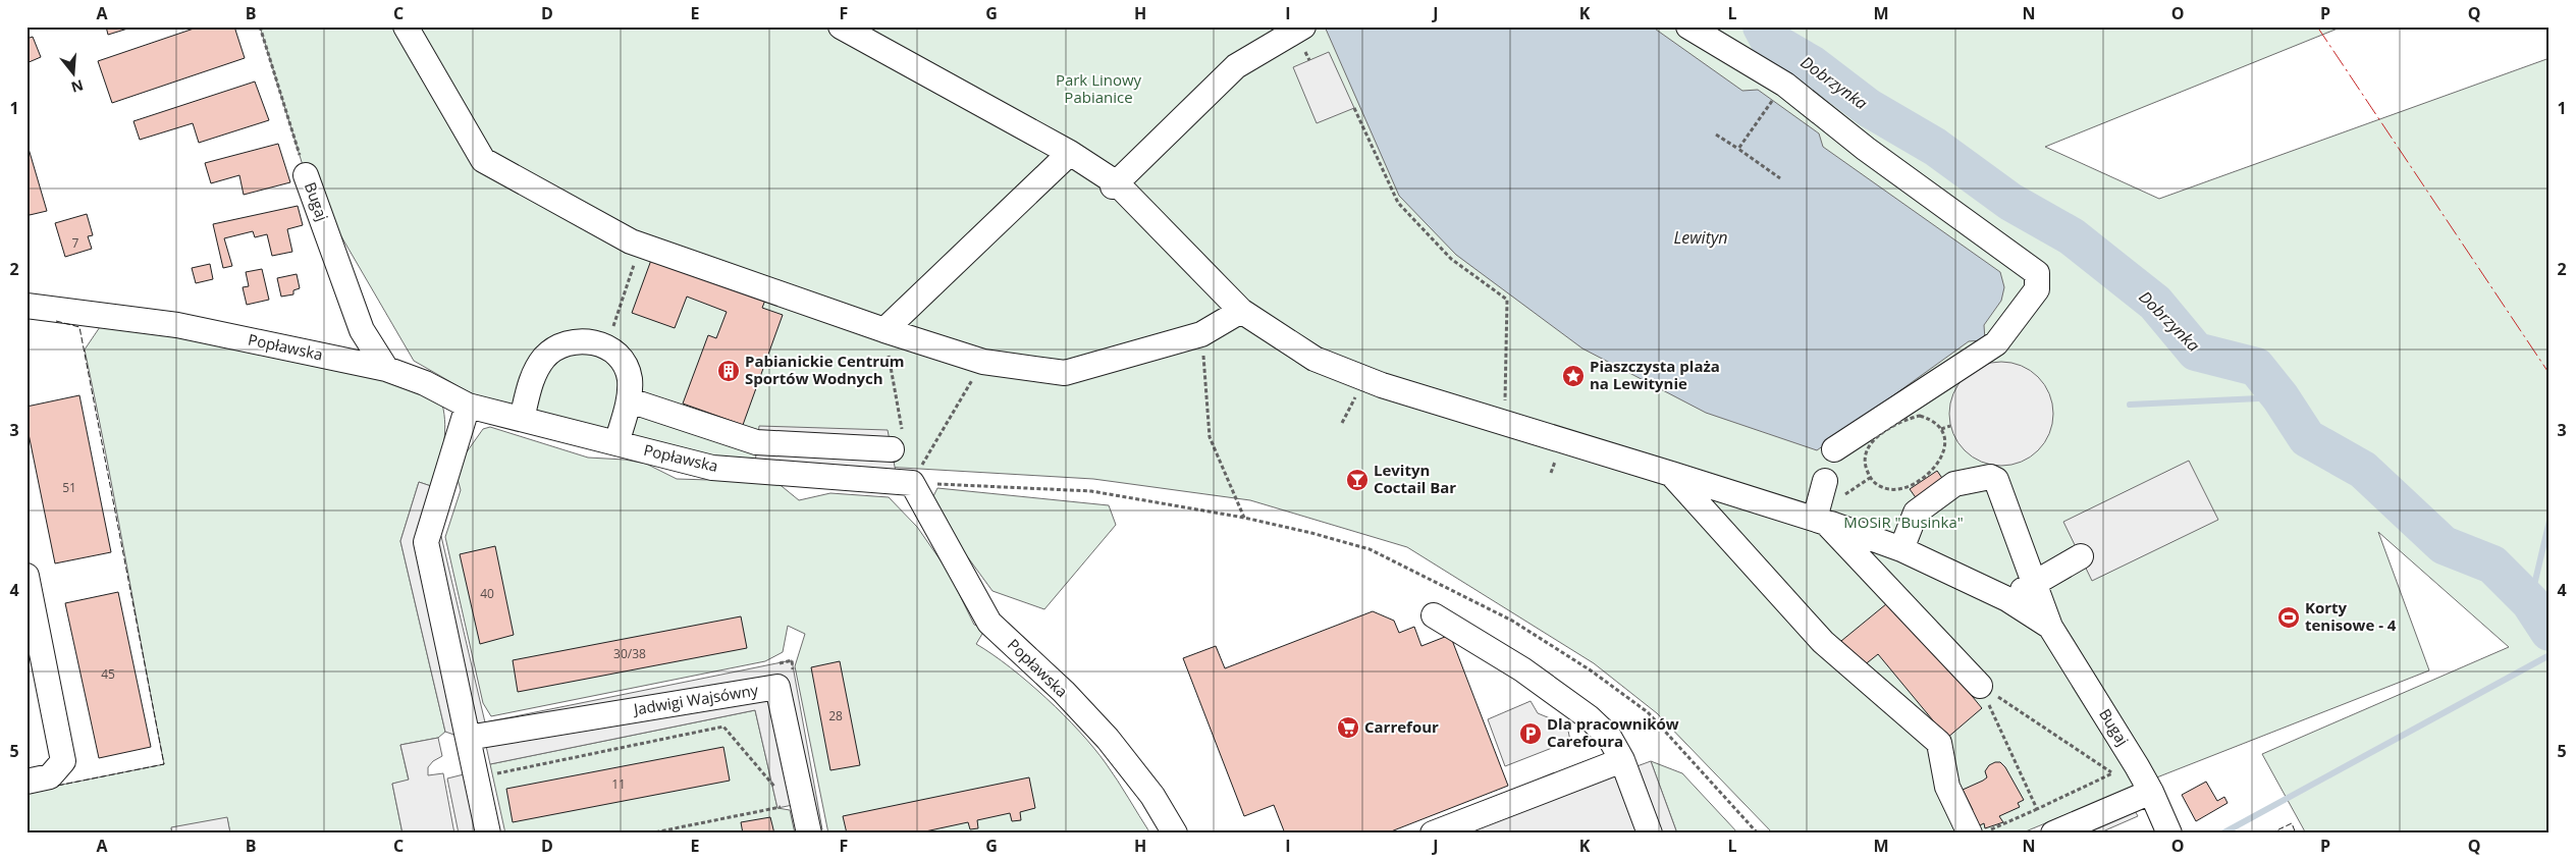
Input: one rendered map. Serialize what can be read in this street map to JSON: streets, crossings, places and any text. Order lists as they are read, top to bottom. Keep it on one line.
{"streets":{"street":["Bugaj","Popławska","Jadwigi Wajsówny"]},"crossings":[["Bugaj","Popławska"]],"water":["Dobrzynka","Lewityn"],"parks":["Park Linowy Pabianice","MOSiR \"Businka\""],"places":{"building":["Pabianickie Centrum Sportów Wodnych"],"place":["Piaszczysta plaża na Lewitynie"],"bar":["Levityn Coctail Bar"],"sports":["Korty tenisowe - 4"],"supermarket":["Carrefour"],"parking":["Dla pracowników Carefoura"]},"house_numbers":["7","51","40","30/38","45","28","11"],"north":"bottom","grid":{"columns":["A","B","C","D","E","F","G","H","I","J","K","L","M","N","O","P","Q"],"rows":["1","2","3","4","5"]}}
